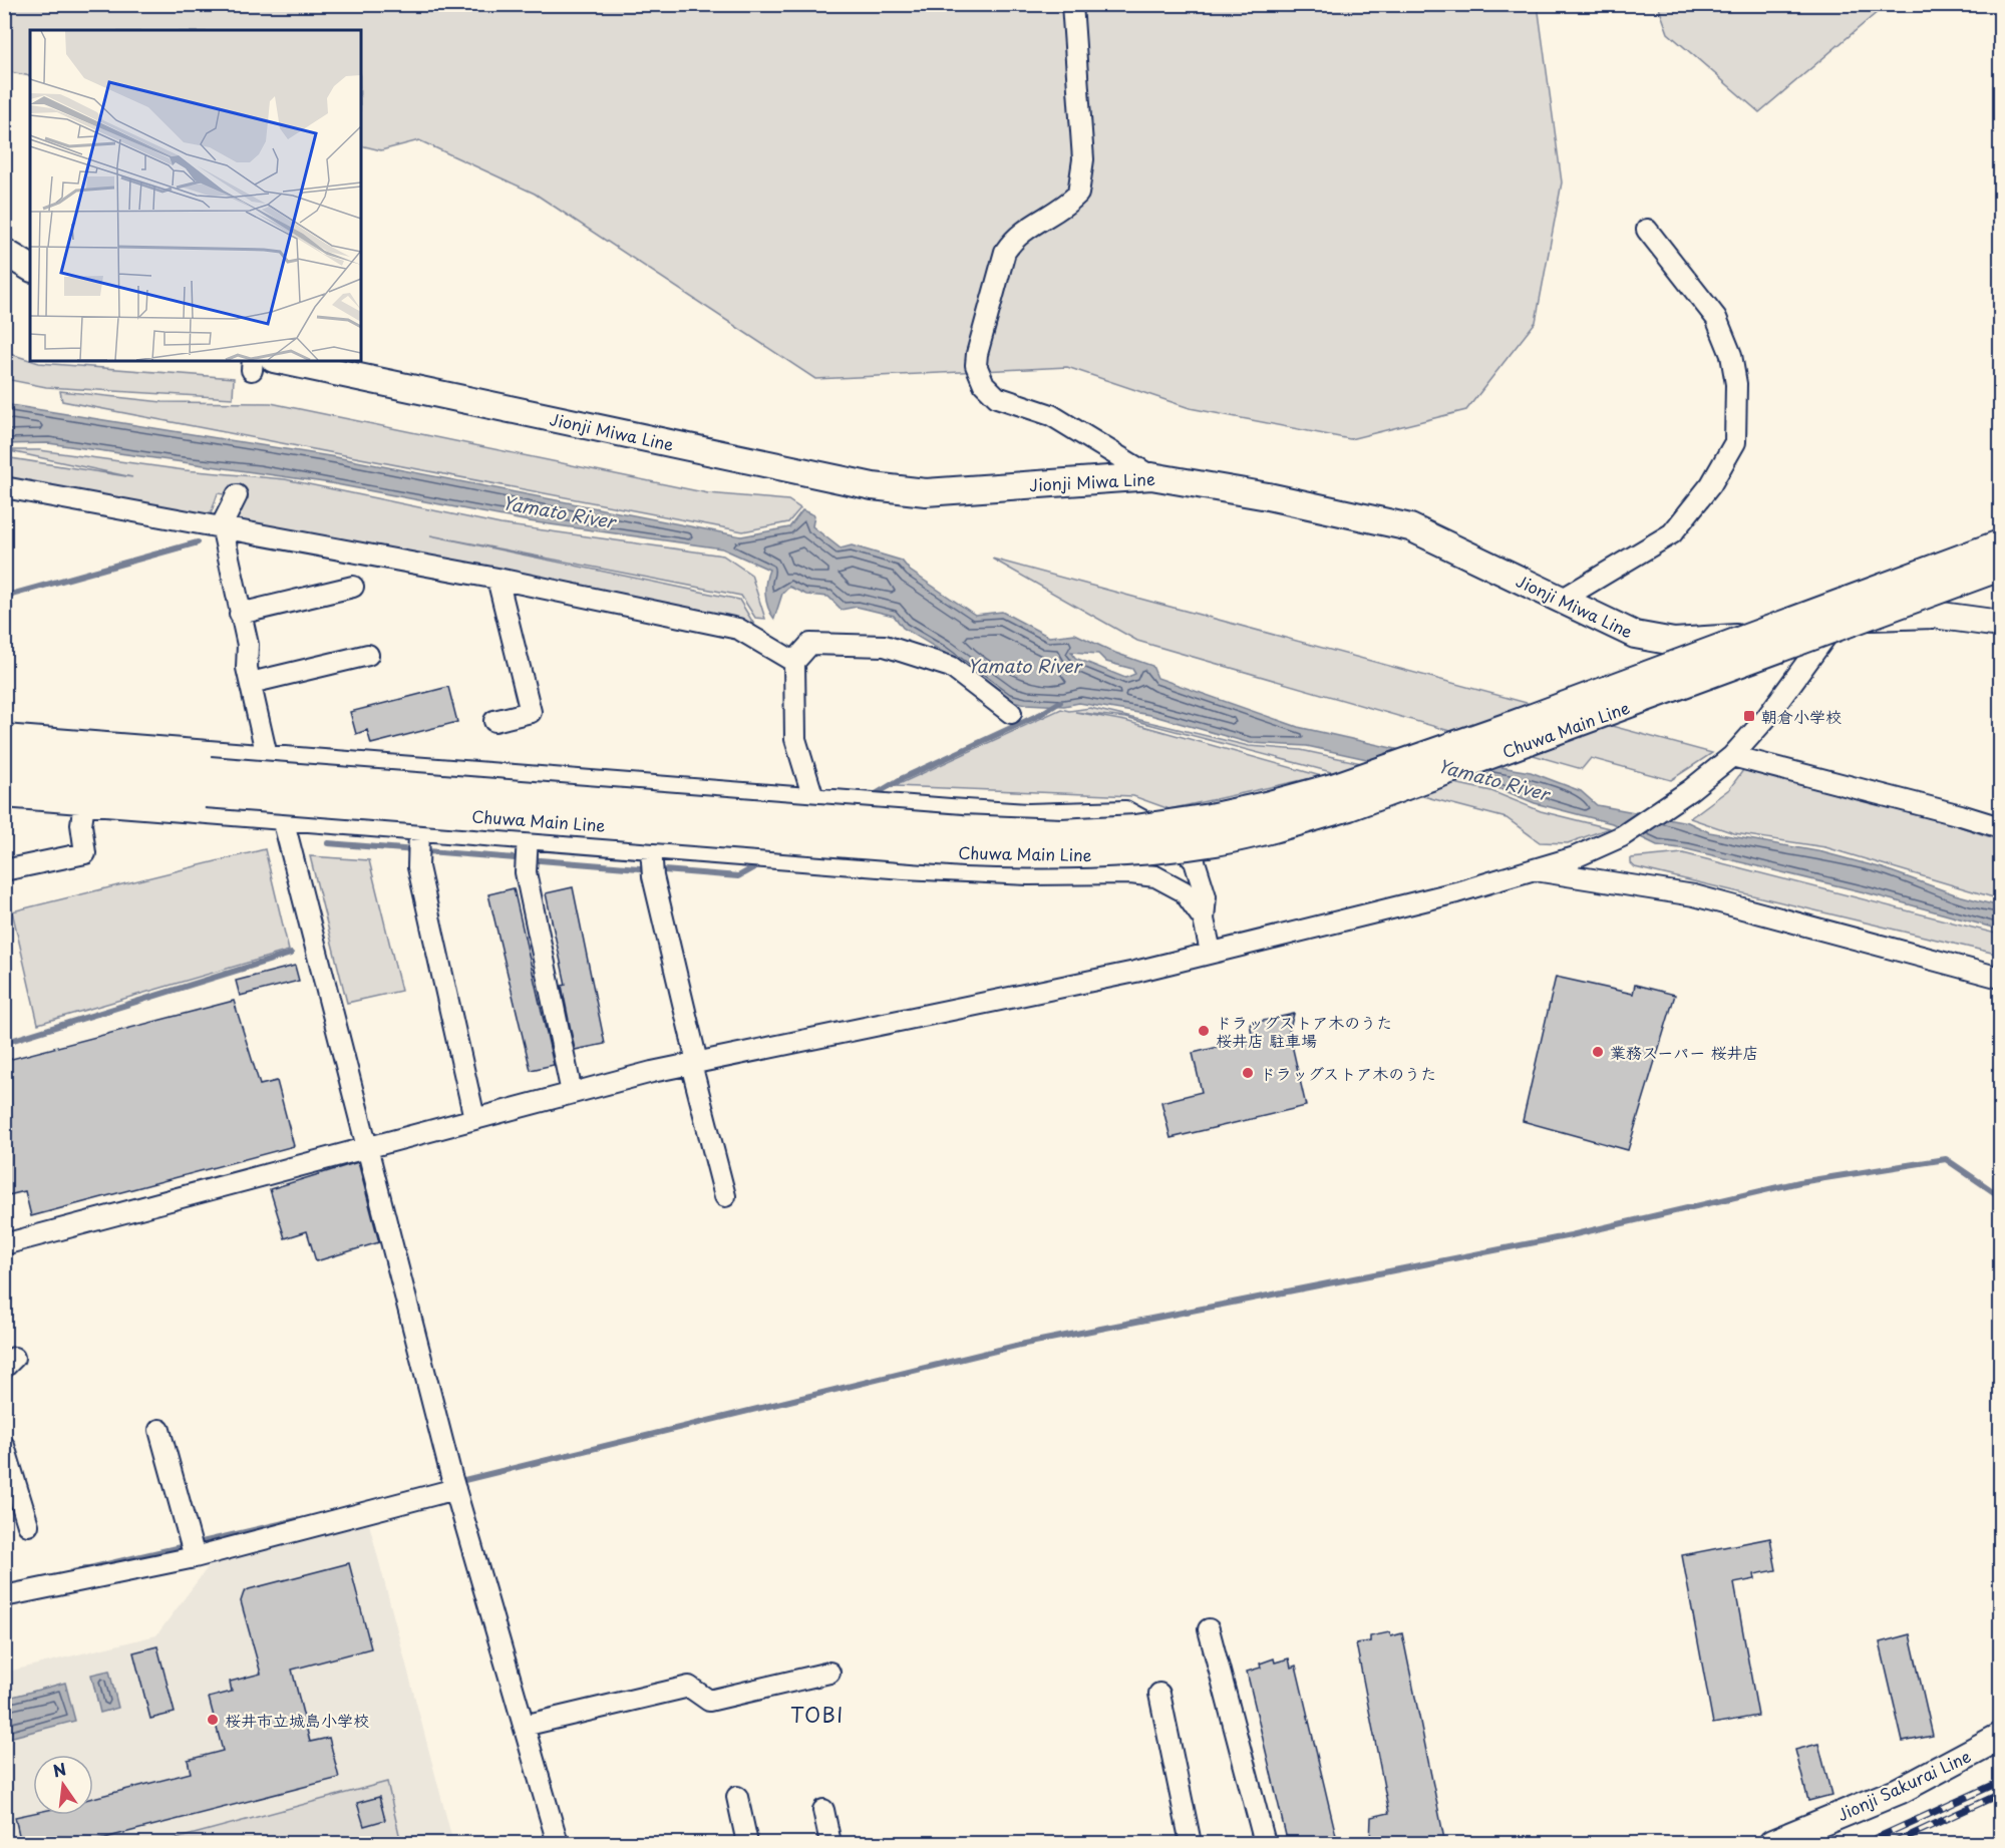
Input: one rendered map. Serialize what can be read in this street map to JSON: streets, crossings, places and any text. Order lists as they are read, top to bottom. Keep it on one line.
{"streets":{"main road":["Jionji Miwa Line","Chuwa Main Line","Jionji Sakurai Line"]},"districts":["TOBI"],"water":["Yamato River"],"places":{"transit":["朝倉小学校"],"other":["ドラッグストア木のうた 桜井店 駐車場","業務スーパー 桜井店","ドラッグストア木のうた","桜井市立城島小学校"]},"north":"top"}
